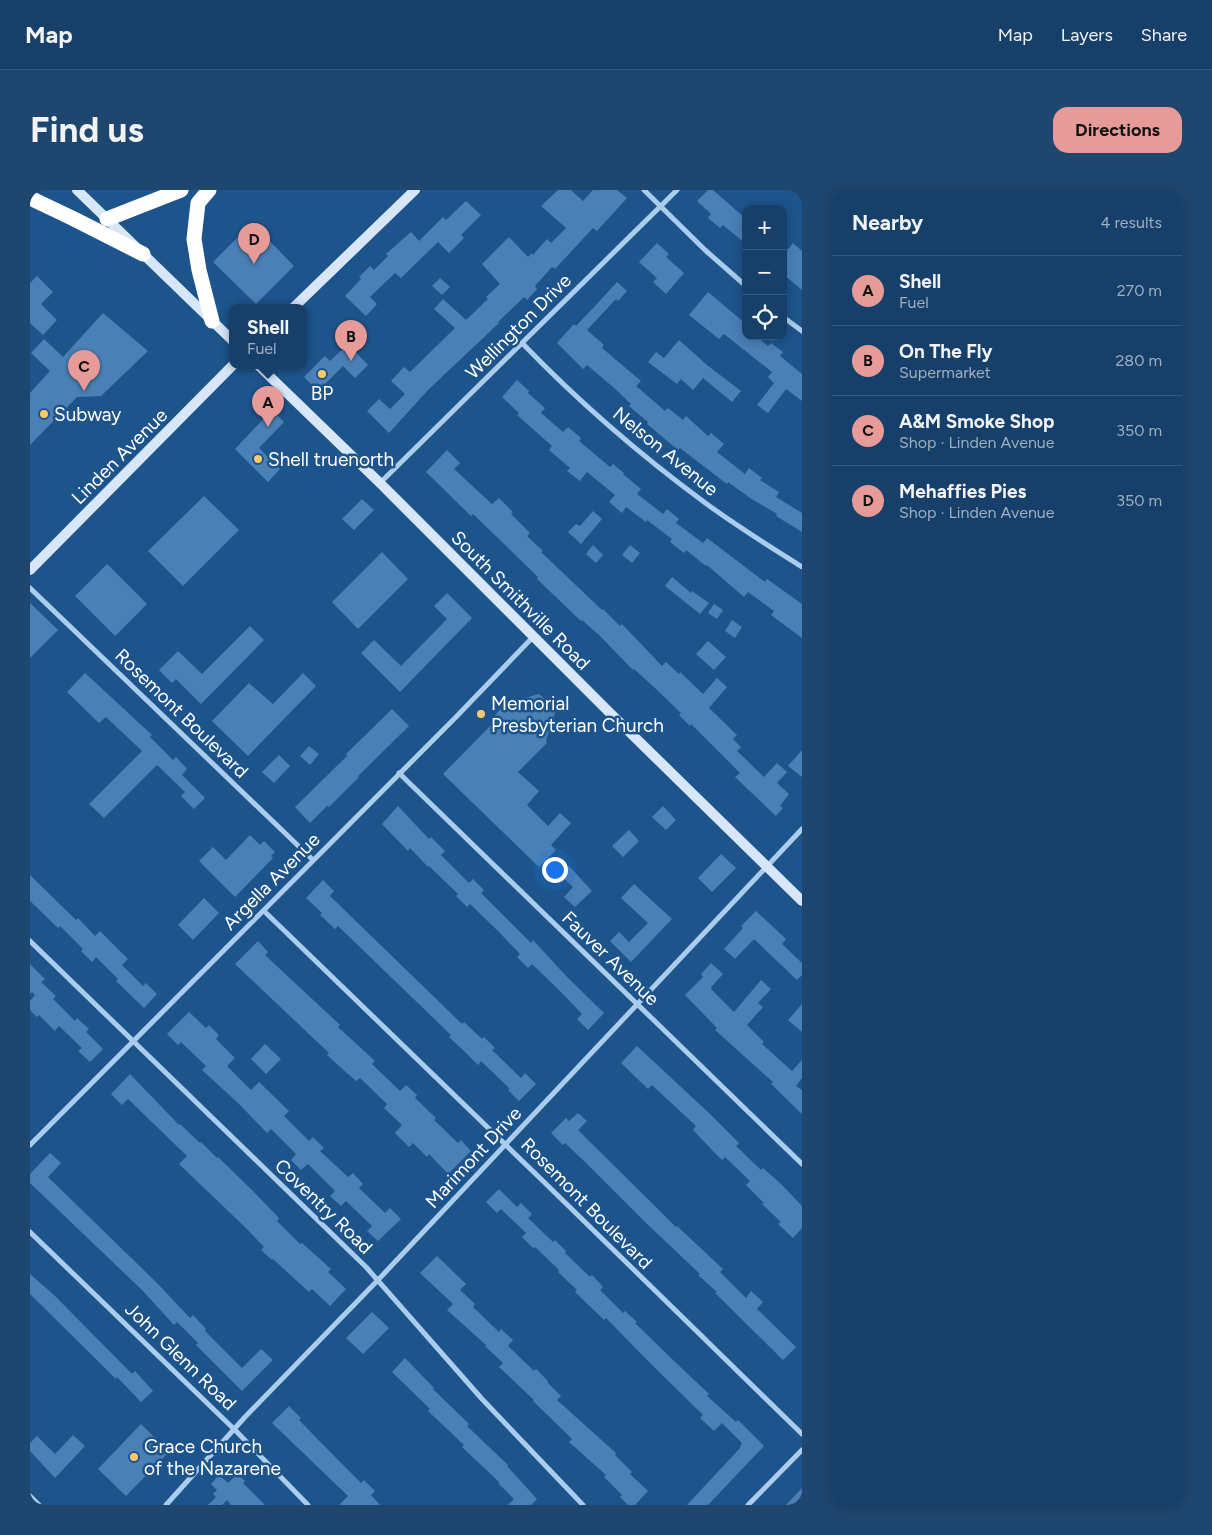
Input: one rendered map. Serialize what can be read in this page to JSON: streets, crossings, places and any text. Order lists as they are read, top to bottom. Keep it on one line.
{"streets":{"main road":["Linden Avenue","South Smithville Road"],"street":["Wellington Drive","Nelson Avenue","Rosemont Boulevard","Argella Avenue","Fauver Avenue","Marimont Drive","Coventry Road","John Glenn Road"]},"crossings":[["Wellington Drive","Nelson Avenue"],["Wellington Drive","South Smithville Road"],["South Smithville Road","Argella Avenue"],["South Smithville Road","Marimont Drive"],["Rosemont Boulevard","Argella Avenue"],["Rosemont Boulevard","Marimont Drive"],["Argella Avenue","Fauver Avenue"],["Argella Avenue","Coventry Road"],["Fauver Avenue","Marimont Drive"],["Marimont Drive","Coventry Road"],["Marimont Drive","John Glenn Road"]],"places":["BP","Subway","Shell truenorth","Memorial Presbyterian Church","Grace Church of the Nazarene"],"page":{"header":"Map","nav":["Map","Layers","Share"],"buttons":"Directions","title":"Find us","heading":["Nearby","4 results"],"map_buttons":["+","−"],"pins":["D","B","C","A"],"list":[{"mark":"A","name":"Shell","note":"Fuel","value":"270 m"},{"mark":"B","name":"On The Fly","note":"Supermarket","value":"280 m"},{"mark":"C","name":"A&M Smoke Shop","note":"Shop · Linden Avenue","value":"350 m"},{"mark":"D","name":"Mehaffies Pies","note":"Shop · Linden Avenue","value":"350 m"}],"popup":["Shell","Fuel"]}}
